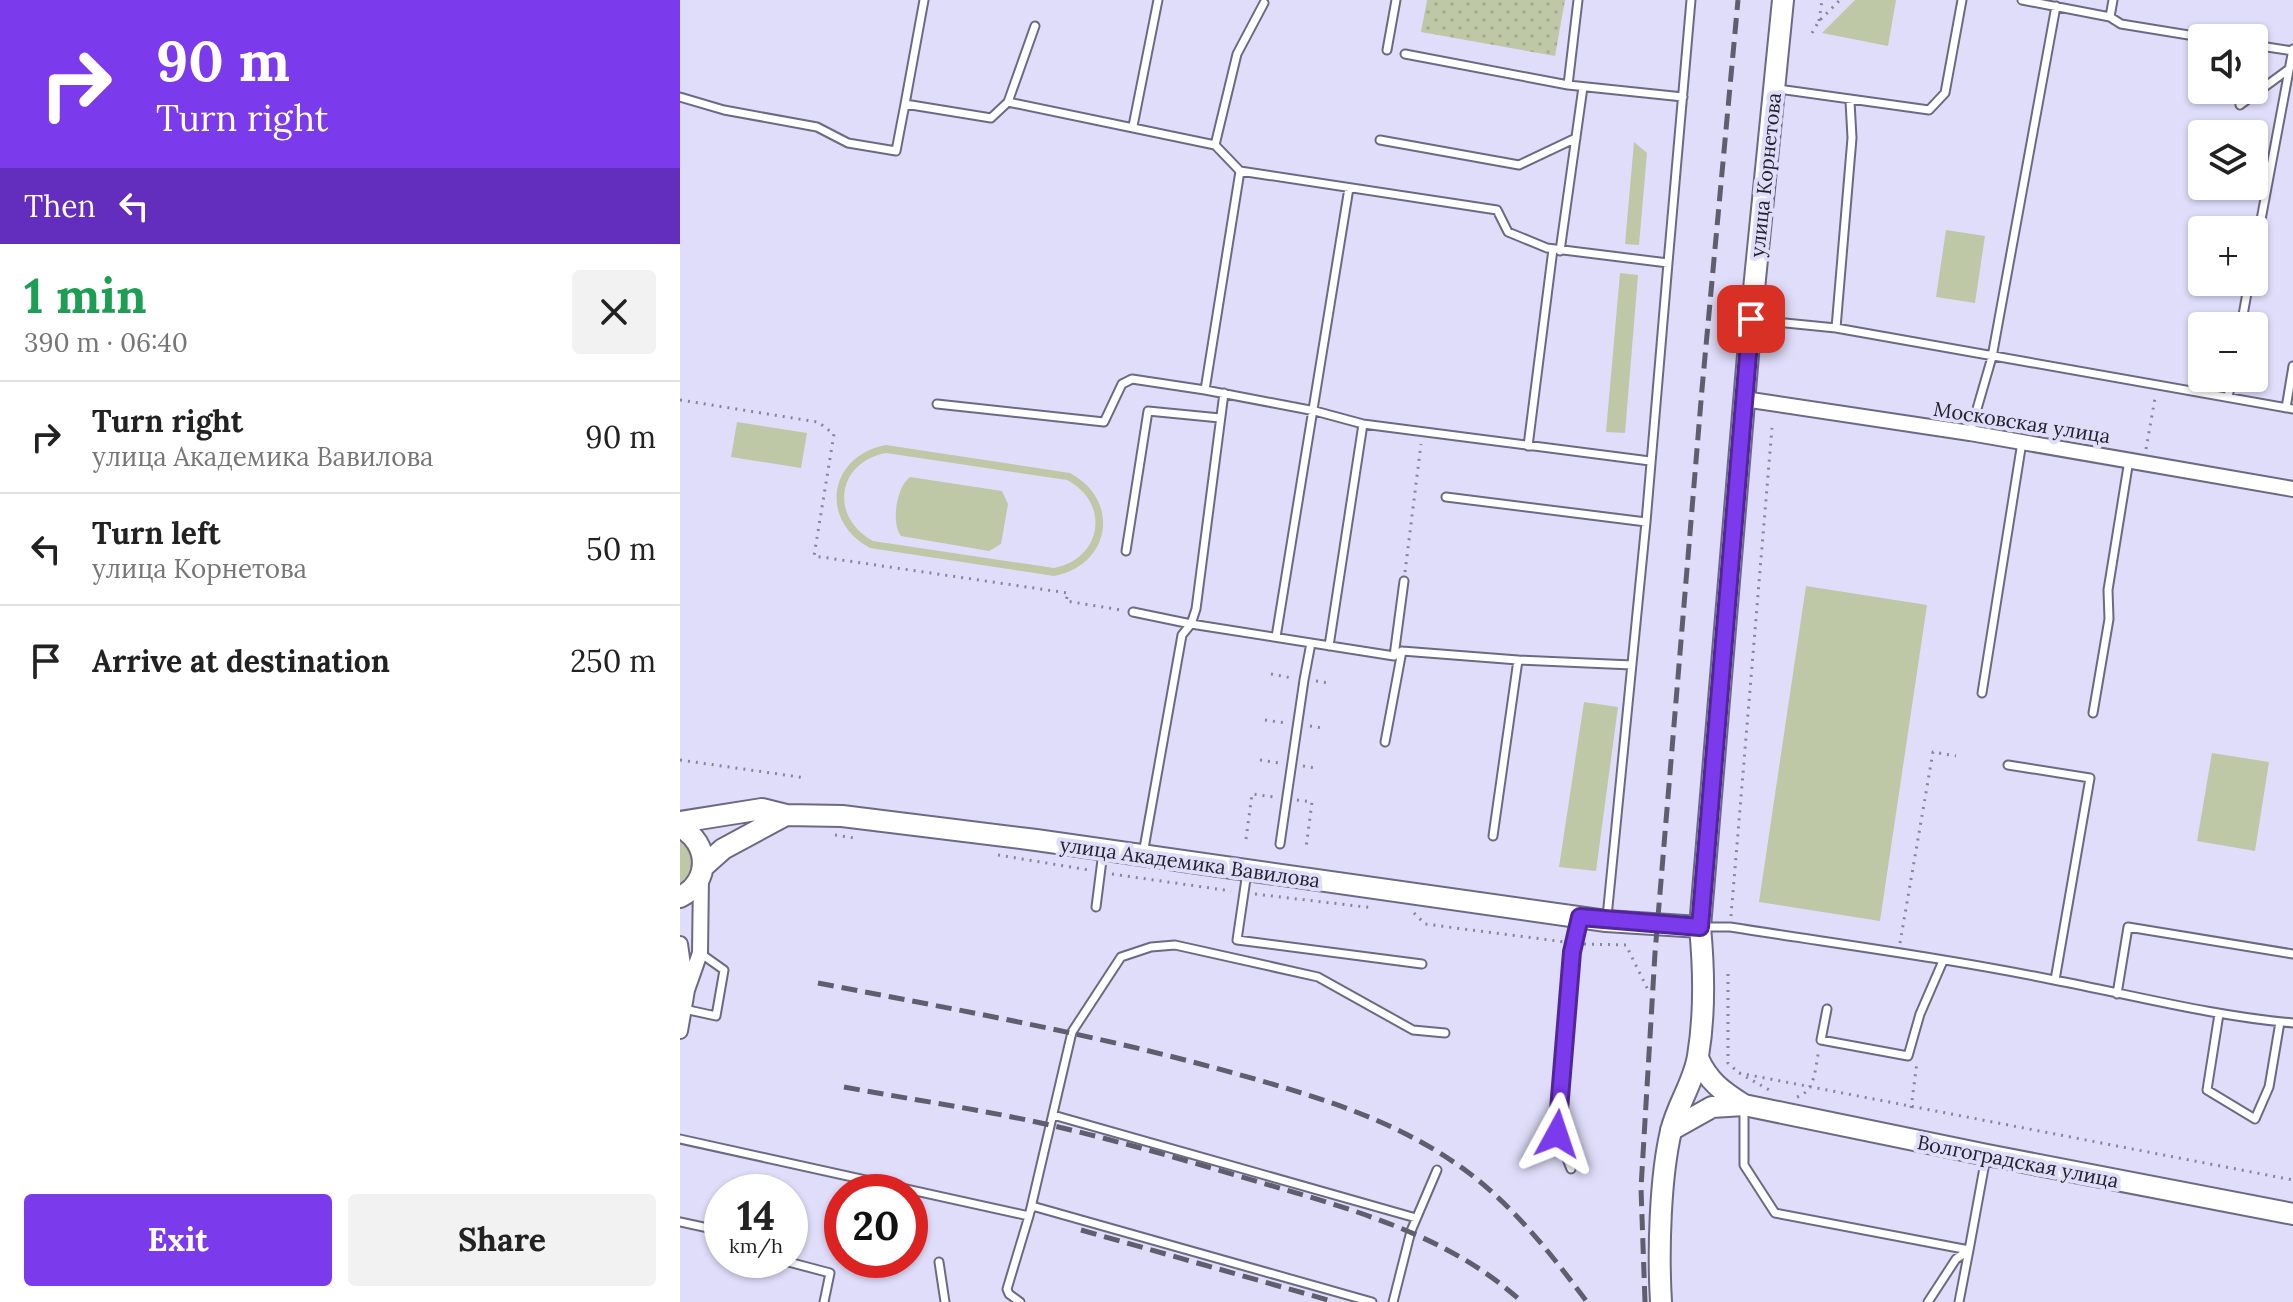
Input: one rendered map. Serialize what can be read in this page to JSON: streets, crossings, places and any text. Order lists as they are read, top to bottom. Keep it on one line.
{"streets":{"street":["улица Корнетова","Московская улица","улица Академика Вавилова","Волгоградская улица"]},"crossings":[["улица Корнетова","Московская улица"],["улица Корнетова","улица Академика Вавилова"]],"page":{"turn":["90 m","Turn right"],"map_buttons":["+","−"],"then":"Then","heading":["1 min","390 m · 06:40"],"list":[{"name":"Turn right","note":"улица Академика Вавилова","value":"90 m"},{"name":"Turn left","note":"улица Корнетова","value":"50 m"},{"name":"Arrive at destination","value":"250 m"}],"speed":"14 km/h","limit":"20","buttons":["Exit","Share"]}}
